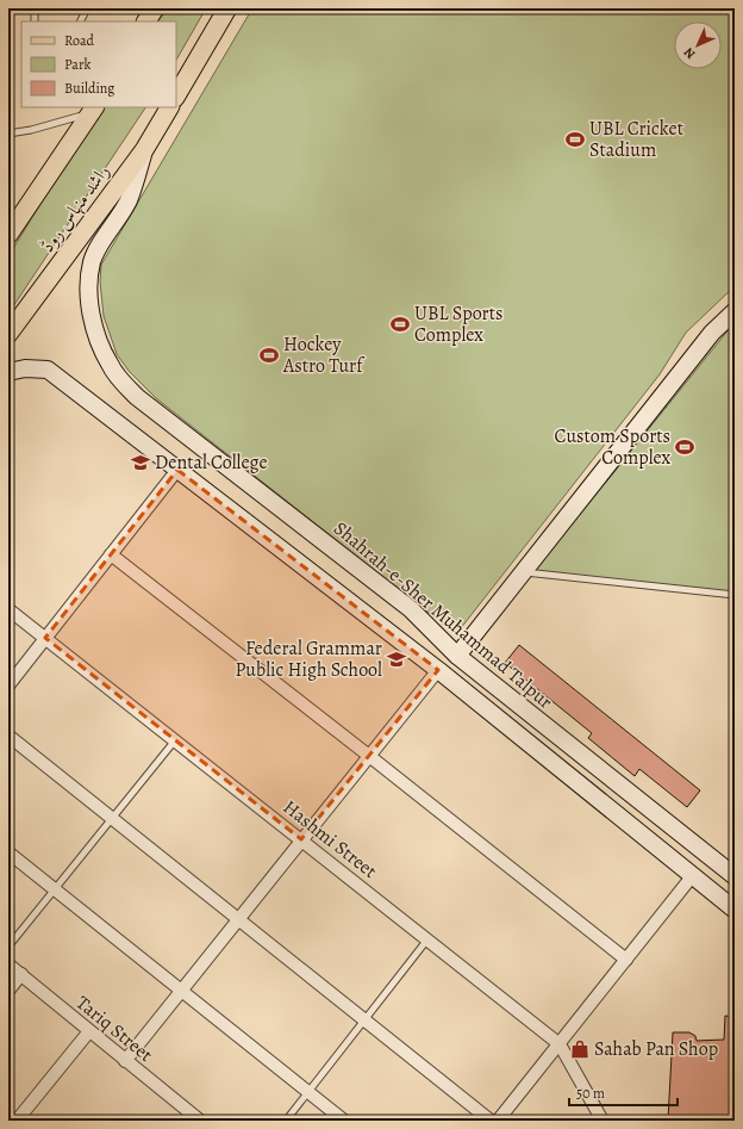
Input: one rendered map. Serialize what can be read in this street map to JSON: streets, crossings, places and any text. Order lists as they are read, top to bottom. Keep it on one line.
{"streets":{"main road":["راشد منہاس روڈ","Shahrah-e-Sher Muhammad Talpur"],"street":["Hashmi Street","Tariq Street"]},"crossings":[["راشد منہاس روڈ","Shahrah-e-Sher Muhammad Talpur"]],"places":{"sports":["UBL Cricket Stadium","UBL Sports Complex","Hockey Astro Turf","Custom Sports Complex"],"school or university":["Dental College","Federal Grammar Public High School"],"shop":["Sahab Pan Shop"]},"legend":["Road","Park","Building"],"scale_bar":"50 m","north":"bottom left"}
